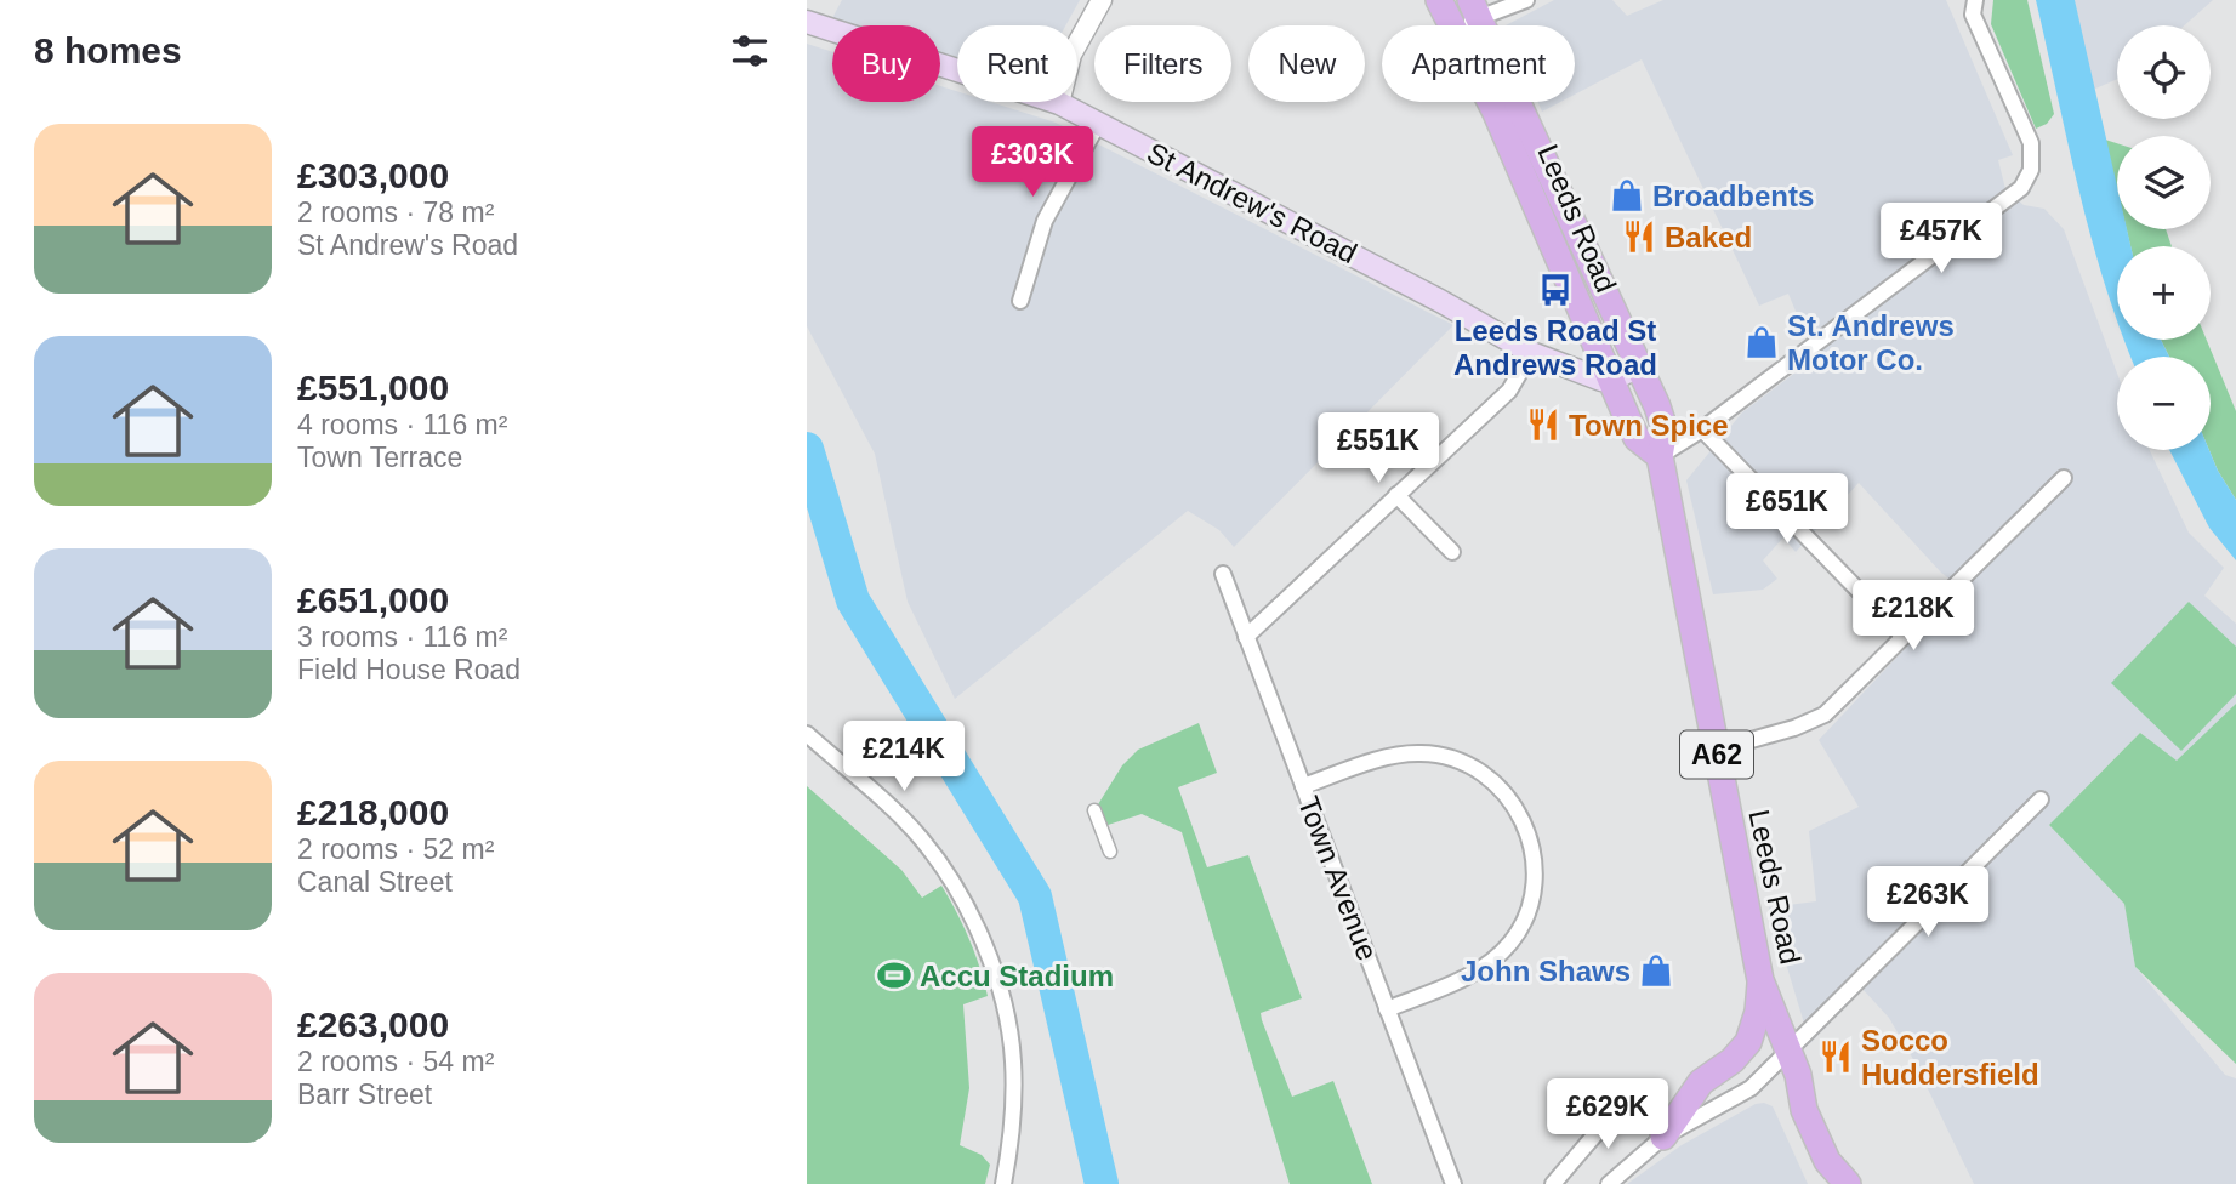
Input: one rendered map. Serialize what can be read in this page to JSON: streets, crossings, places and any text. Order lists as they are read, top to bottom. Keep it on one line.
{"streets":{"main road":["St Andrew's Road","Leeds Road","A62"],"street":["Town Avenue"]},"crossings":[["St Andrew's Road","Leeds Road"]],"places":{"shop":["Broadbents","St. Andrews Motor Co.","John Shaws"],"restaurant":["Baked","Town Spice","Socco Huddersfield"],"bus stop":["Leeds Road St Andrews Road"],"sports":["Accu Stadium"]},"page":{"heading":"8 homes","map_buttons":["+","−"],"chip":["Buy","Rent","Filters","New","Apartment"],"list":[{"name":"£303,000","note":"2 rooms · 78 m² · St Andrew's Road"},{"name":"£551,000","note":"4 rooms · 116 m² · Town Terrace"},{"name":"£651,000","note":"3 rooms · 116 m² · Field House Road"},{"name":"£218,000","note":"2 rooms · 52 m² · Canal Street"},{"name":"£263,000","note":"2 rooms · 54 m² · Barr Street"}],"price":["£303K","£457K","£551K","£651K","£218K","£214K","£263K","£629K"]}}
